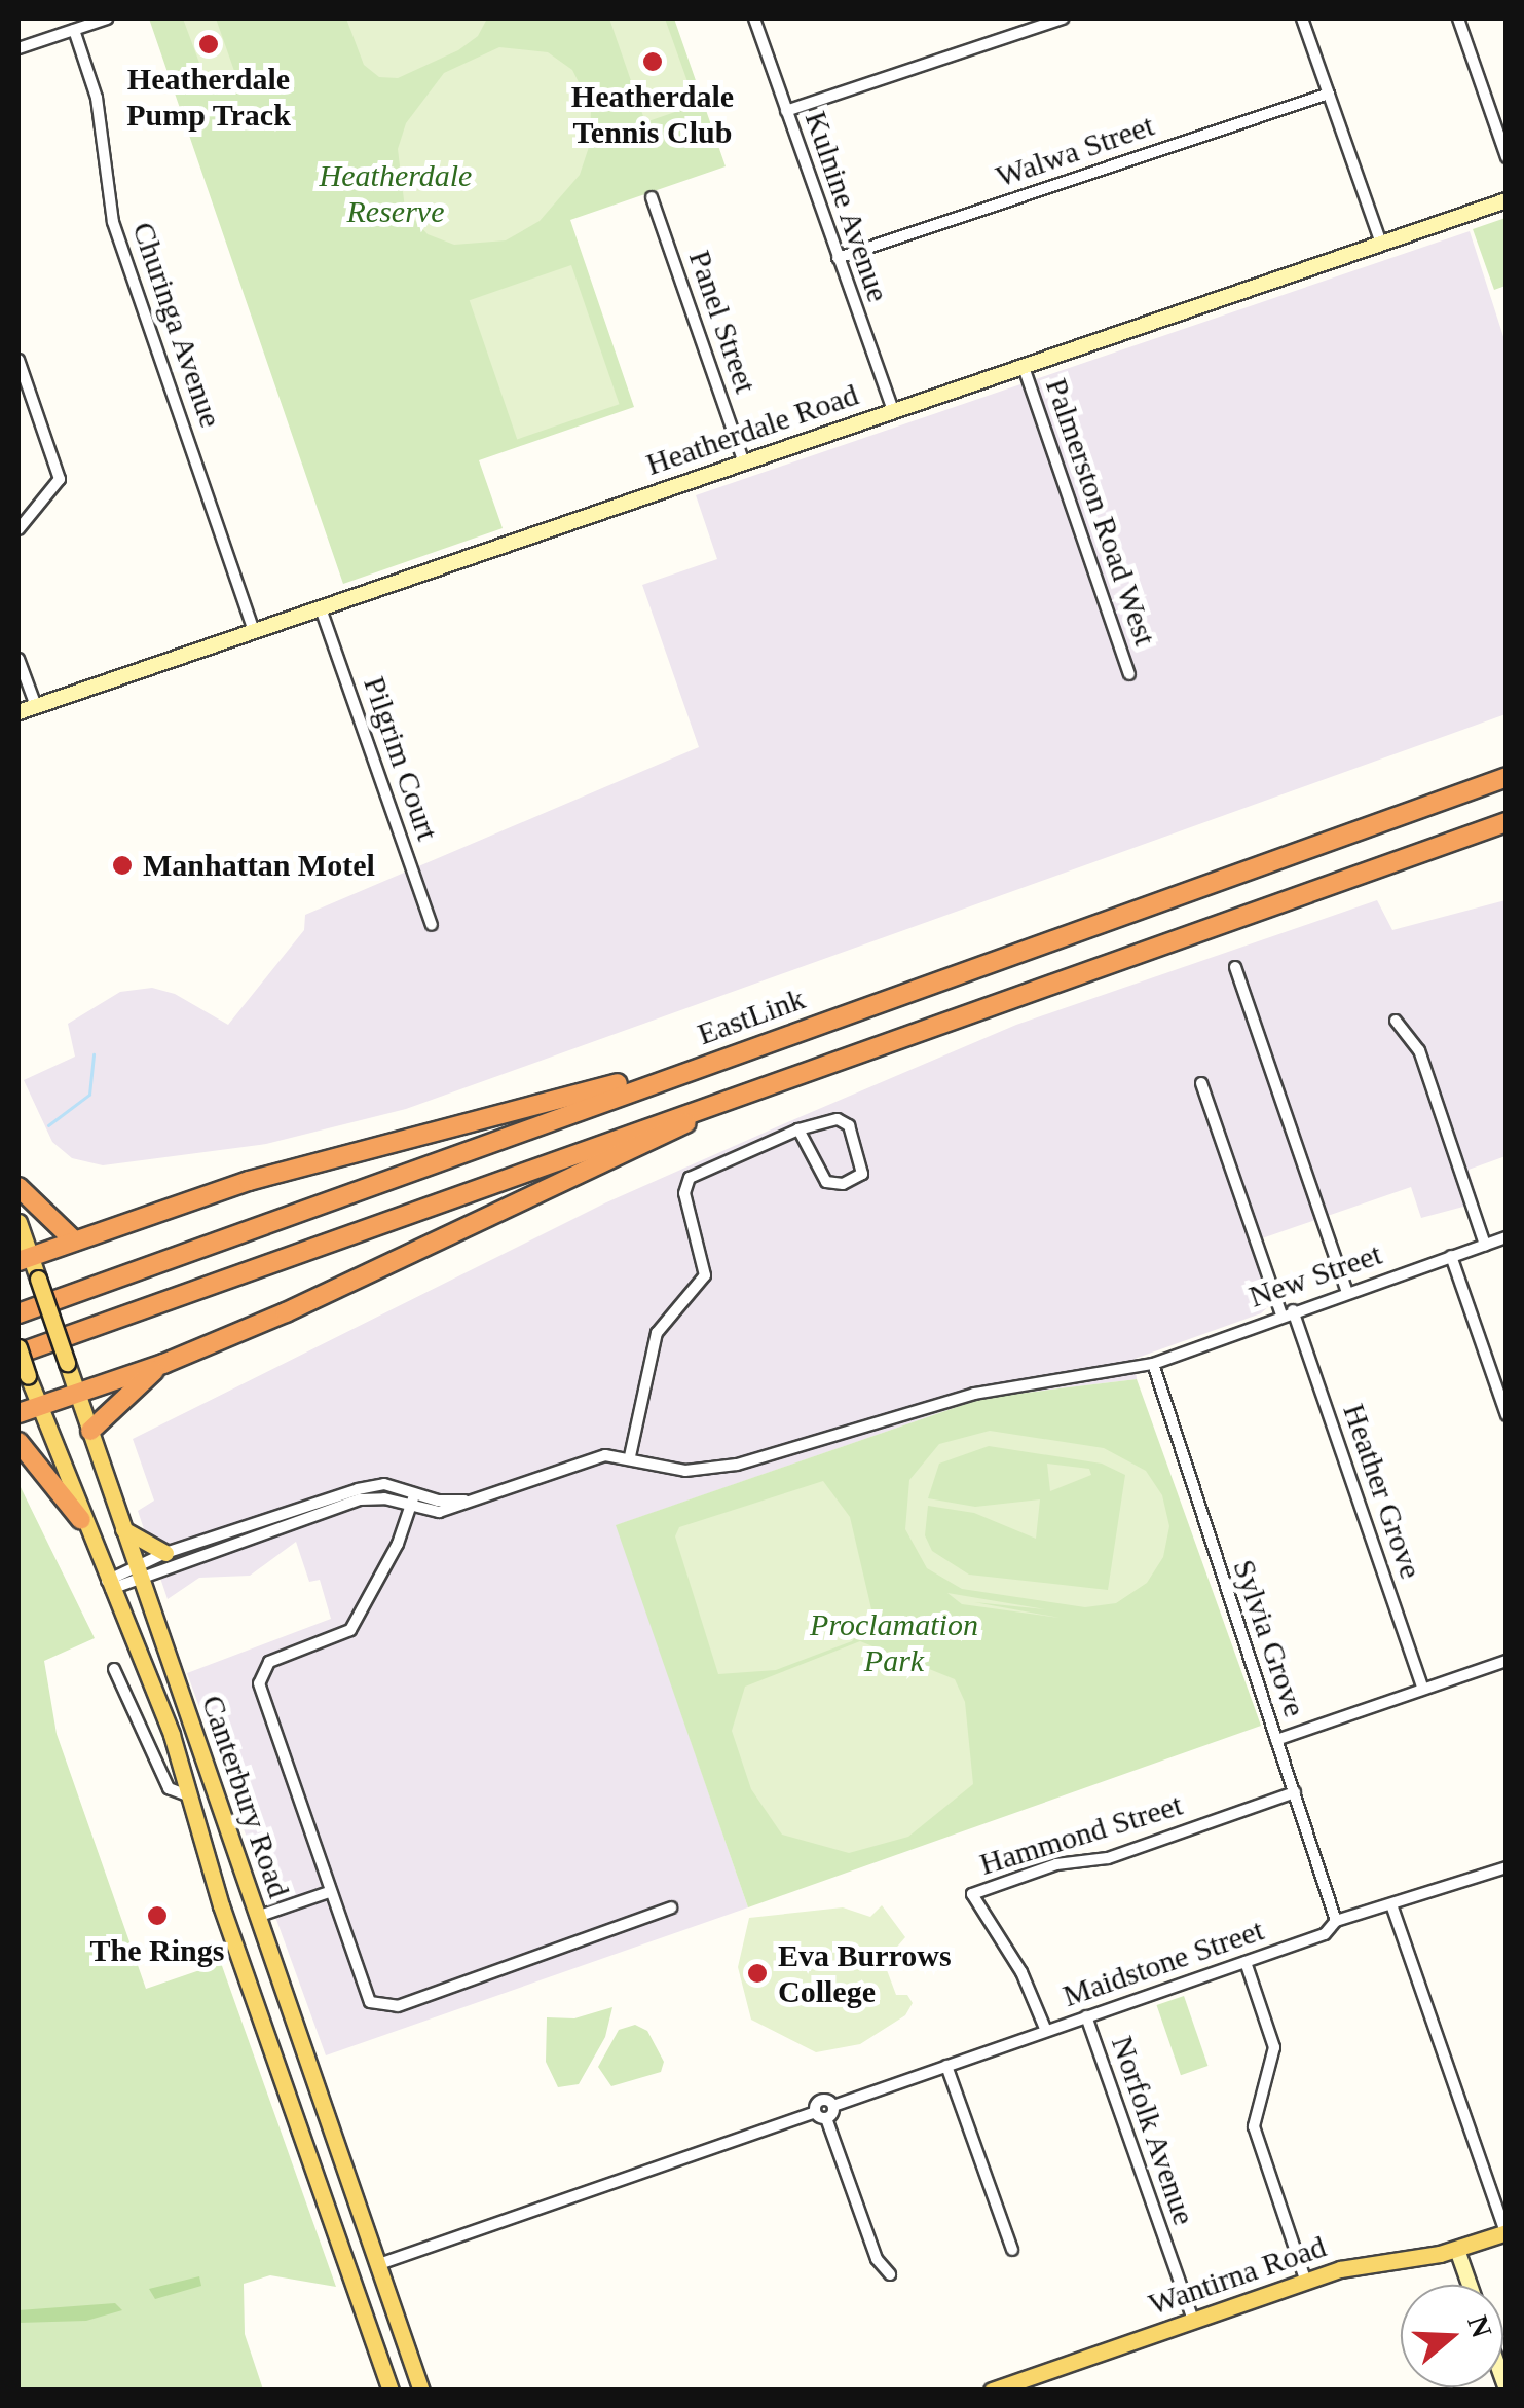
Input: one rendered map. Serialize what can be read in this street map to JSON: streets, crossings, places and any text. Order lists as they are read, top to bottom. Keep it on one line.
{"streets":{"highway":["EastLink"],"main road":["Heatherdale Road","Canterbury Road","Wantirna Road"],"street":["Walwa Street","Kulnine Avenue","Panel Street","Churinga Avenue","Palmerston Road West","Pilgrim Court","New Street","Heather Grove","Sylvia Grove","Hammond Street","Maidstone Street","Norfolk Avenue"]},"crossings":[["Walwa Street","Kulnine Avenue"],["Kulnine Avenue","Heatherdale Road"],["Panel Street","Heatherdale Road"],["Churinga Avenue","Heatherdale Road"],["Heatherdale Road","Palmerston Road West"],["Heatherdale Road","Pilgrim Court"],["New Street","Heather Grove"],["New Street","Sylvia Grove"],["Sylvia Grove","Hammond Street"],["Sylvia Grove","Maidstone Street"],["Hammond Street","Maidstone Street"],["Maidstone Street","Norfolk Avenue"],["Norfolk Avenue","Wantirna Road"]],"parks":["Heatherdale Reserve","Proclamation Park"],"places":["Heatherdale Pump Track","Heatherdale Tennis Club","Manhattan Motel","The Rings","Eva Burrows College"],"north":"right"}
